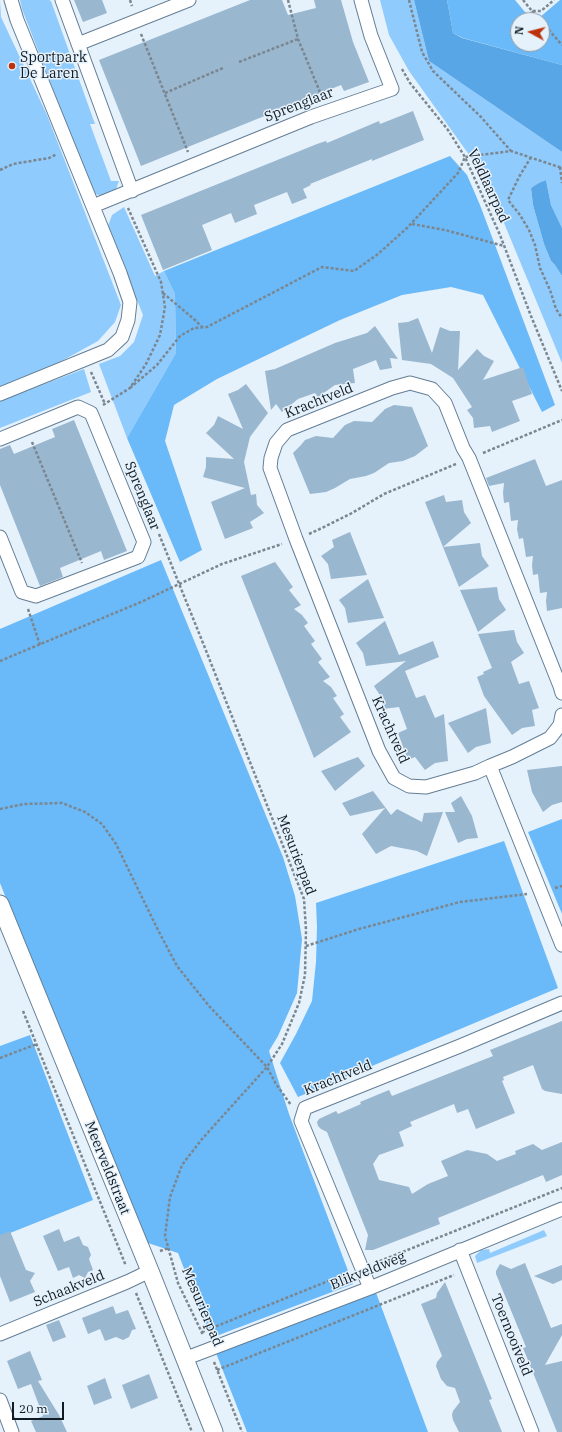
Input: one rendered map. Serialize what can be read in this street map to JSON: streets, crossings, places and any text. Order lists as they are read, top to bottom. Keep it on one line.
{"streets":{"street":["Sprenglaar","Krachtveld","Meerveldstraat","Blikveldweg","Schaakveld","Toernooiveld"],"path":["Veldlaarpad","Mesurierpad"]},"crossings":[["Krachtveld","Blikveldweg"],["Mesurierpad","Blikveldweg"],["Meerveldstraat","Blikveldweg"],["Meerveldstraat","Schaakveld"],["Blikveldweg","Toernooiveld"]],"places":["Sportpark De Laren"],"scale_bar":"20 m","north":"left"}
